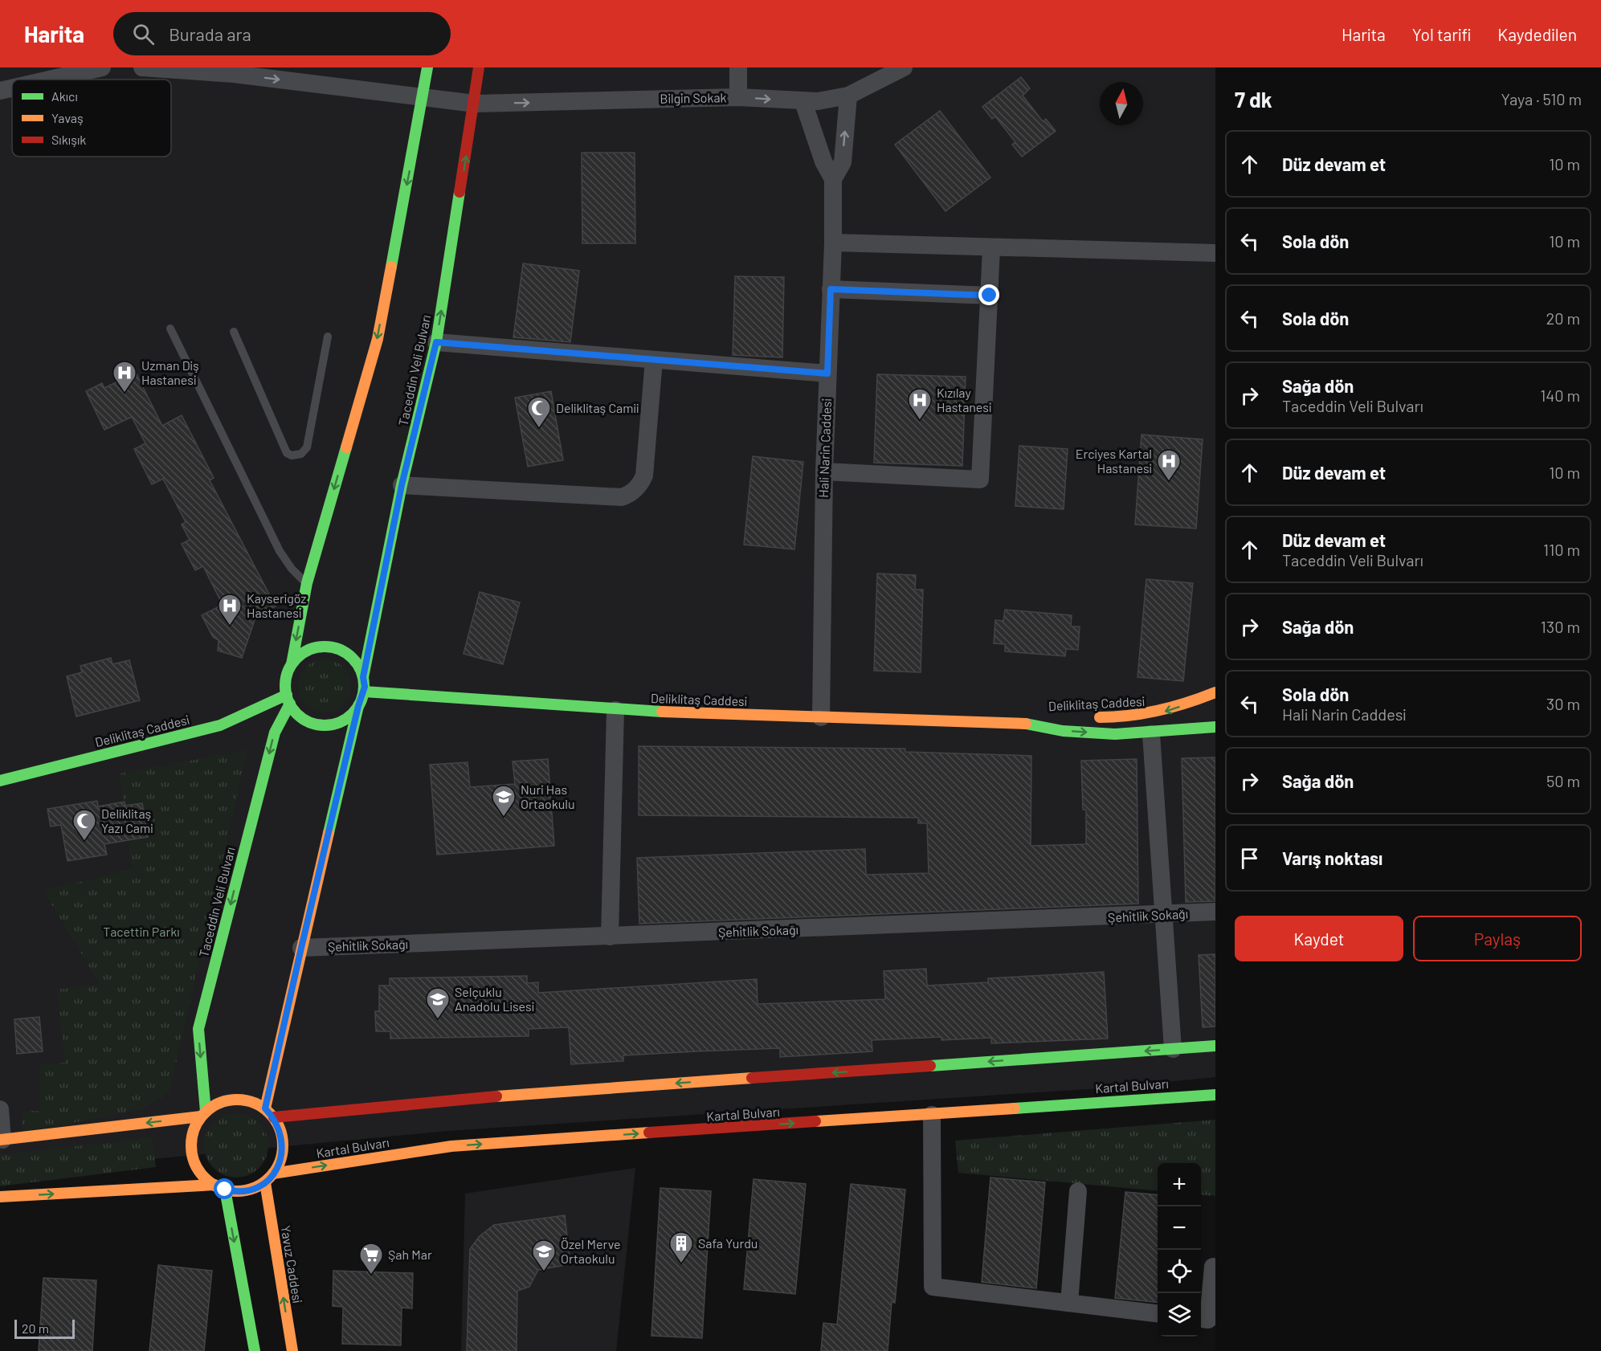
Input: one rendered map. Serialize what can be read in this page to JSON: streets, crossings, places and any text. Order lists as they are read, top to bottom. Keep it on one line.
{"streets":{"street":["Bilgin Sokak","Taceddin Veli Bulvarı","Hali Narin Caddesi","Deliklitaş Caddesi","Şehitlik Sokağı","Kartal Bulvarı","Yavuz Caddesi"]},"crossings":[["Bilgin Sokak","Taceddin Veli Bulvarı"],["Bilgin Sokak","Hali Narin Caddesi"],["Taceddin Veli Bulvarı","Deliklitaş Caddesi"],["Taceddin Veli Bulvarı","Kartal Bulvarı"],["Taceddin Veli Bulvarı","Yavuz Caddesi"],["Hali Narin Caddesi","Deliklitaş Caddesi"],["Kartal Bulvarı","Yavuz Caddesi"]],"one_way":["Bilgin Sokak"],"parks":["Tacettin Parkı"],"places":{"hospital":["Uzman Diş Hastanesi","Kızılay Hastanesi","Erciyes Kartal Hastanesi","Kayserigöz Hastanesi"],"mosque":["Deliklitaş Camii","Deliklitaş Yazı Cami"],"school or university":["Nuri Has Ortaokulu","Selçuklu Anadolu Lisesi","Özel Merve Ortaokulu"],"building":["Safa Yurdu"],"supermarket":["Şah Mar"]},"legend":["Akıcı","Yavaş","Sıkışık"],"scale_bar":"20 m","north":"top","page":{"header":"Harita","search":"Burada ara","nav":["Harita","Yol tarifi","Kaydedilen"],"heading":["7 dk","Yaya · 510 m"],"list":[["Düz devam et","10 m"],["Sola dön","10 m"],["Sola dön","20 m"],["Sağa dön","Taceddin Veli Bulvarı","140 m"],["Düz devam et","10 m"],["Düz devam et","Taceddin Veli Bulvarı","110 m"],["Sağa dön","130 m"],["Sola dön","Hali Narin Caddesi","30 m"],["Sağa dön","50 m"],"Varış noktası"],"buttons":["Kaydet","Paylaş"],"map_buttons":["+","−"],"scale":"20 m"}}
